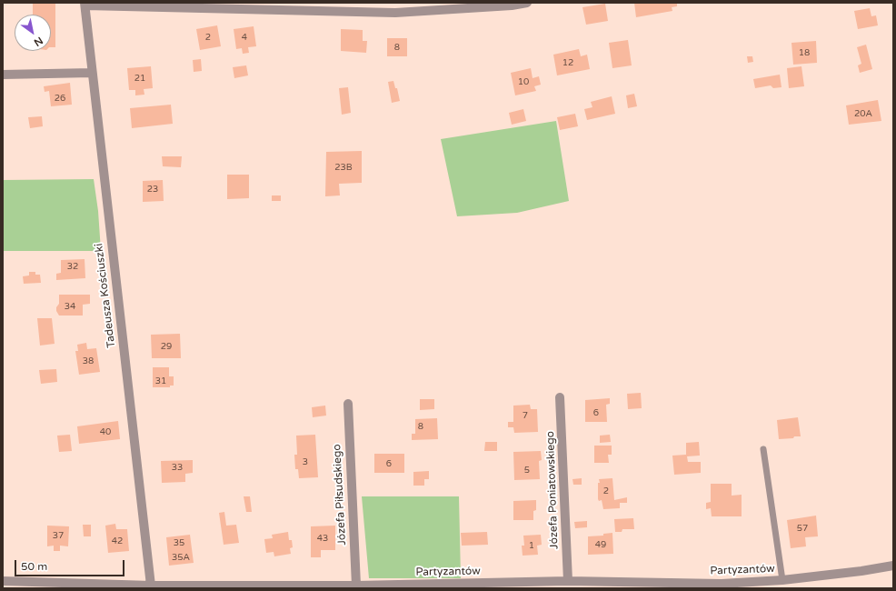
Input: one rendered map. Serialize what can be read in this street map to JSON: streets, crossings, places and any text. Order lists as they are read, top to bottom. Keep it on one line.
{"streets":{"street":["Tadeusza Kościuszki","Józefa Poniatowskiego","Józefa Piłsudskiego","Partyzantów"]},"crossings":[["Tadeusza Kościuszki","Partyzantów"],["Józefa Poniatowskiego","Partyzantów"],["Józefa Piłsudskiego","Partyzantów"]],"house_numbers":["2","4","8","18","12","21","10","26","20A","23B","23","32","34","29","38","31","6","7","8","40","3","6","33","5","2","57","37","43","42","35","49","1","35A"],"scale_bar":"50 m","north":"bottom right"}
